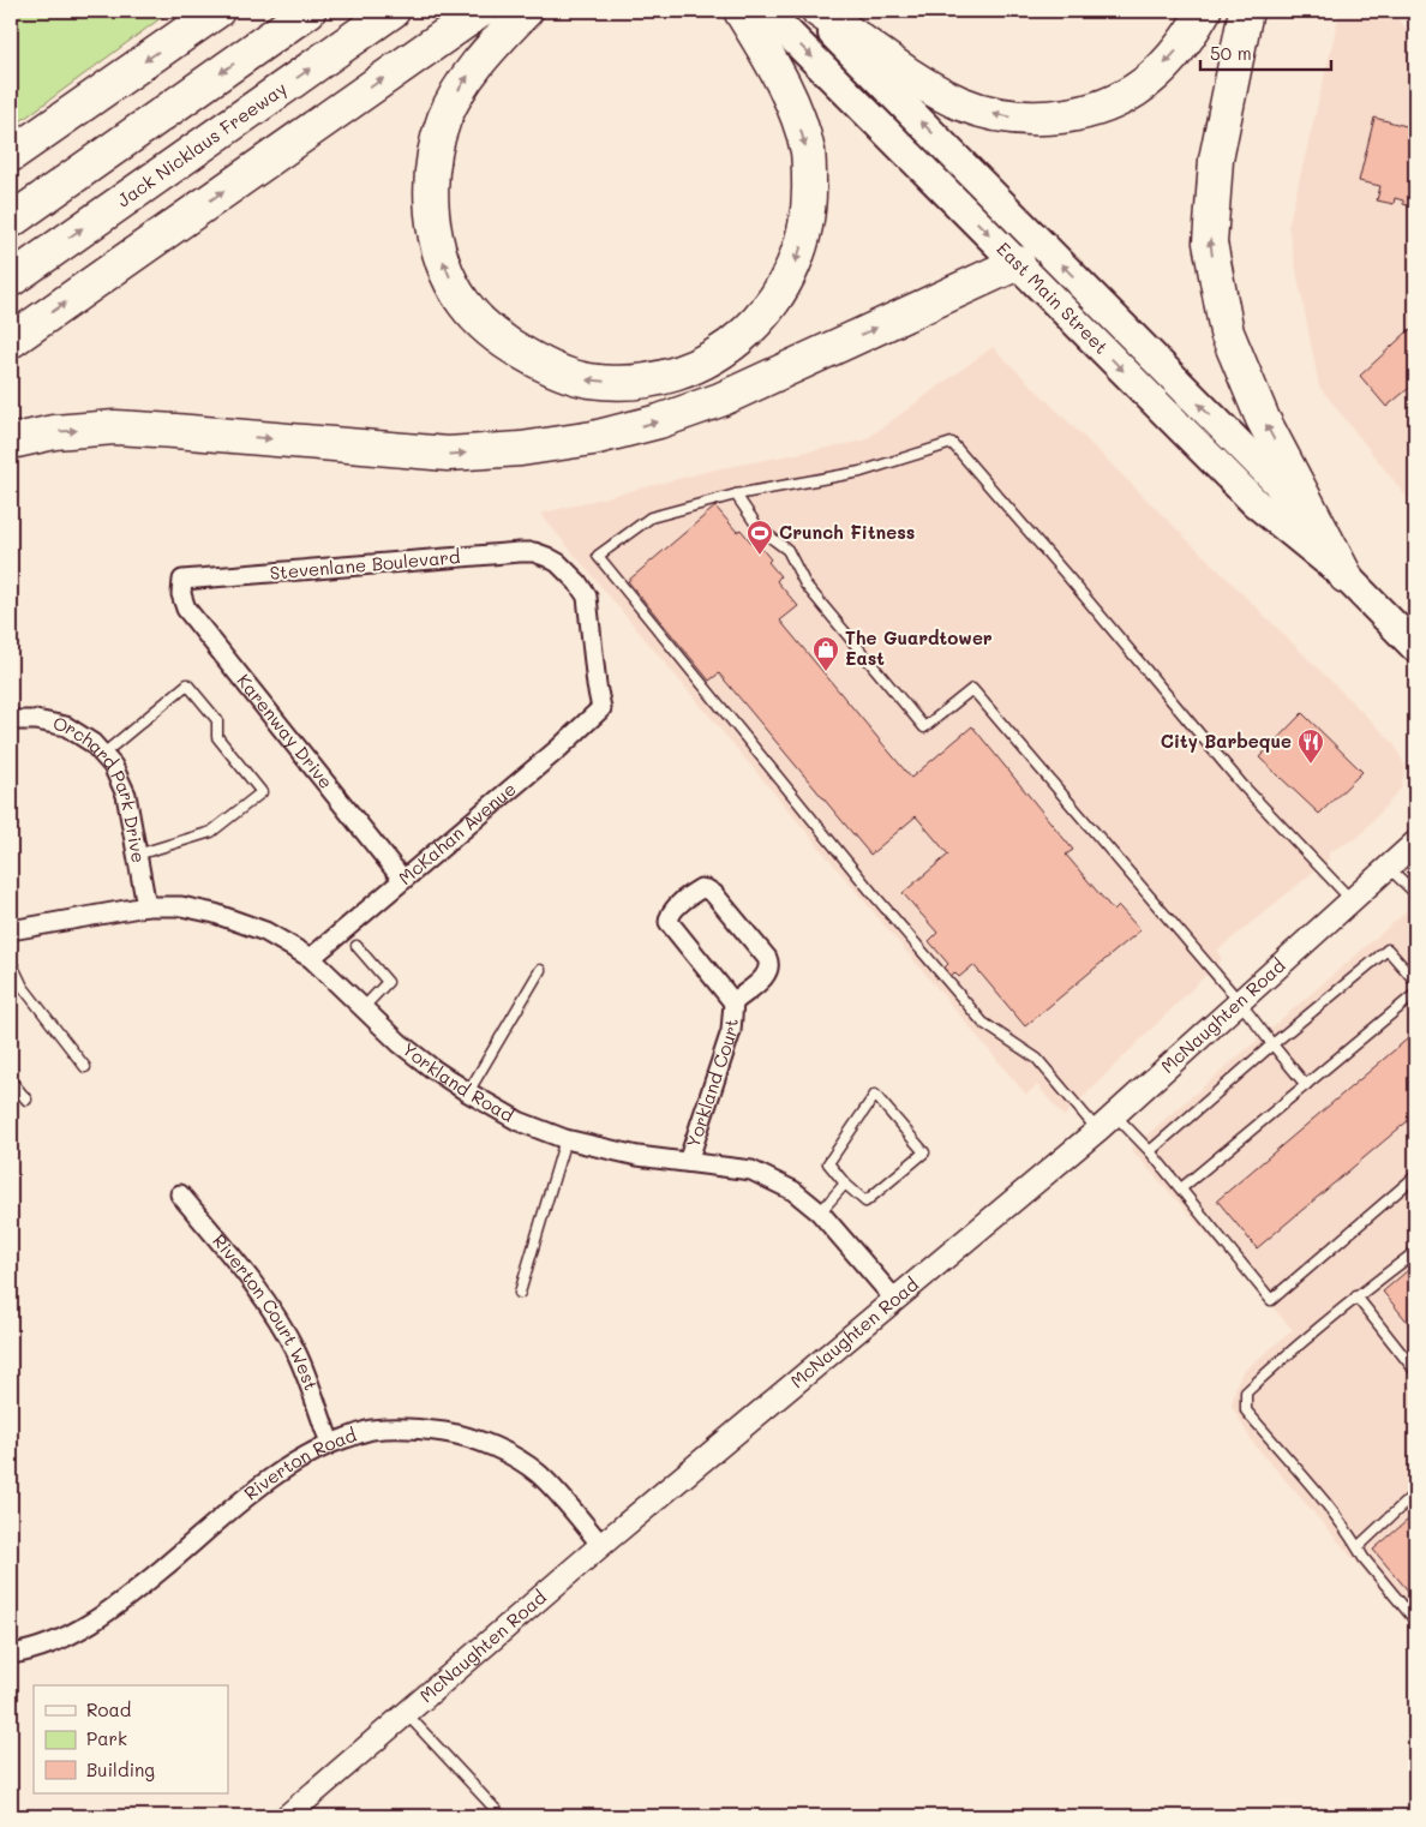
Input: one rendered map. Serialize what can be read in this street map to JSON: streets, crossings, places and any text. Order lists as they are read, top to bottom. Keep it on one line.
{"streets":{"highway":["Jack Nicklaus Freeway"],"main road":["East Main Street"],"street":["Stevenlane Boulevard","Karenway Drive","Orchard Park Drive","McKahan Avenue","McNaughten Road","Yorkland Road","Yorkland Court","Riverton Court West","Riverton Road"]},"crossings":[["Stevenlane Boulevard","Karenway Drive"],["Stevenlane Boulevard","McKahan Avenue"],["Karenway Drive","McKahan Avenue"],["Orchard Park Drive","Yorkland Road"],["McKahan Avenue","Yorkland Road"],["McNaughten Road","Yorkland Road"],["McNaughten Road","Riverton Road"],["Yorkland Road","Yorkland Court"],["Riverton Court West","Riverton Road"]],"places":{"sports":["Crunch Fitness"],"shop":["The Guardtower East"],"restaurant":["City Barbeque"]},"legend":["Road","Park","Building"],"scale_bar":"50 m"}
